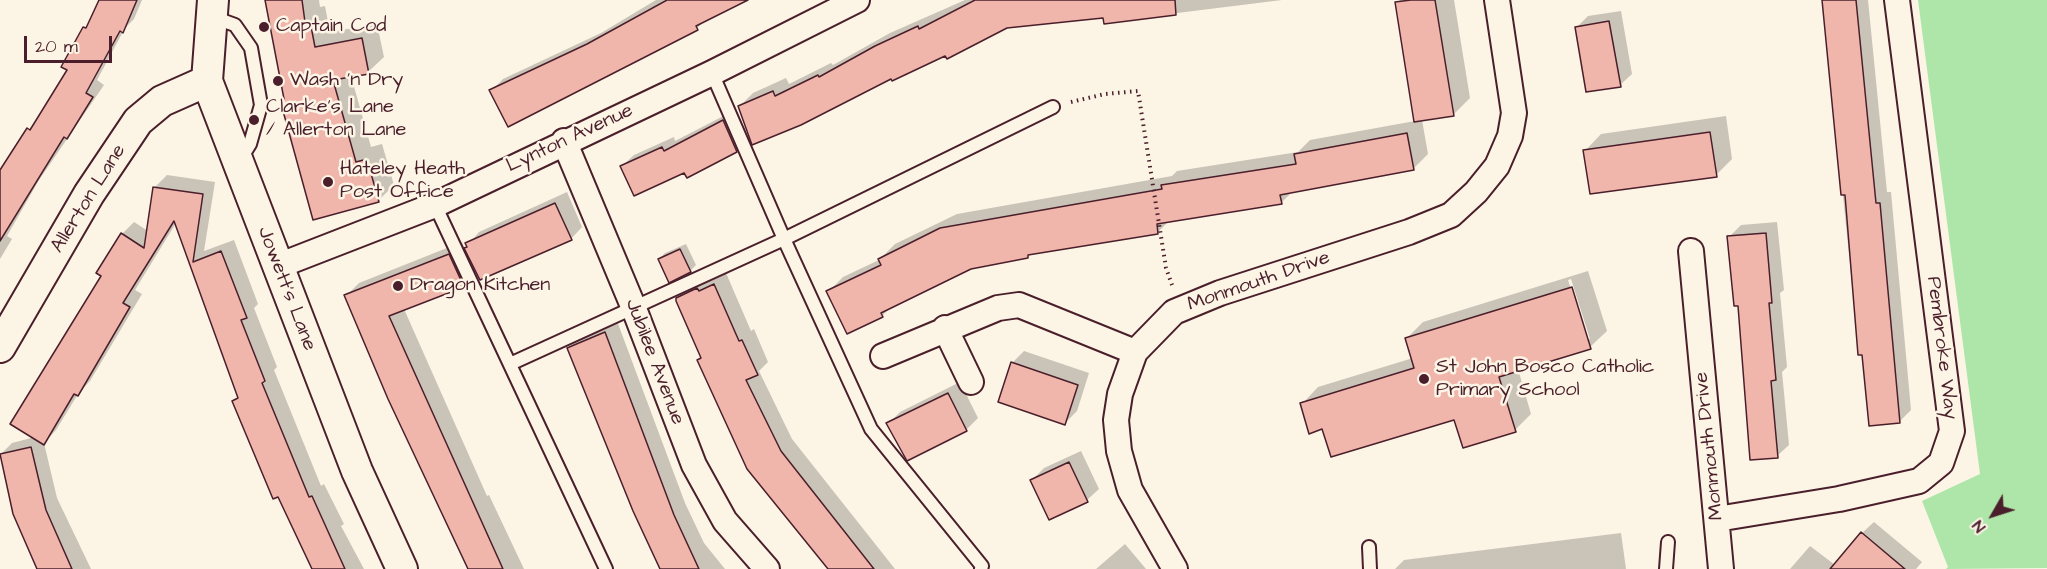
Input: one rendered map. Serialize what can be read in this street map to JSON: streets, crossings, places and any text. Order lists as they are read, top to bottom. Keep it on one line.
{"streets":{"street":["Lynton Avenue","Allerton Lane","Monmouth Drive","Jowett's Lane","Pembroke Way","Jubilee Avenue"]},"crossings":[["Lynton Avenue","Jowett's Lane"],["Lynton Avenue","Jubilee Avenue"],["Allerton Lane","Jowett's Lane"],["Monmouth Drive","Pembroke Way"]],"places":["Captain Cod","Wash 'n Dry","Clarke's Lane / Allerton Lane","Hateley Heath Post Office","Dragon Kitchen","St John Bosco Catholic Primary School"],"scale_bar":"20 m","north":"bottom left"}
